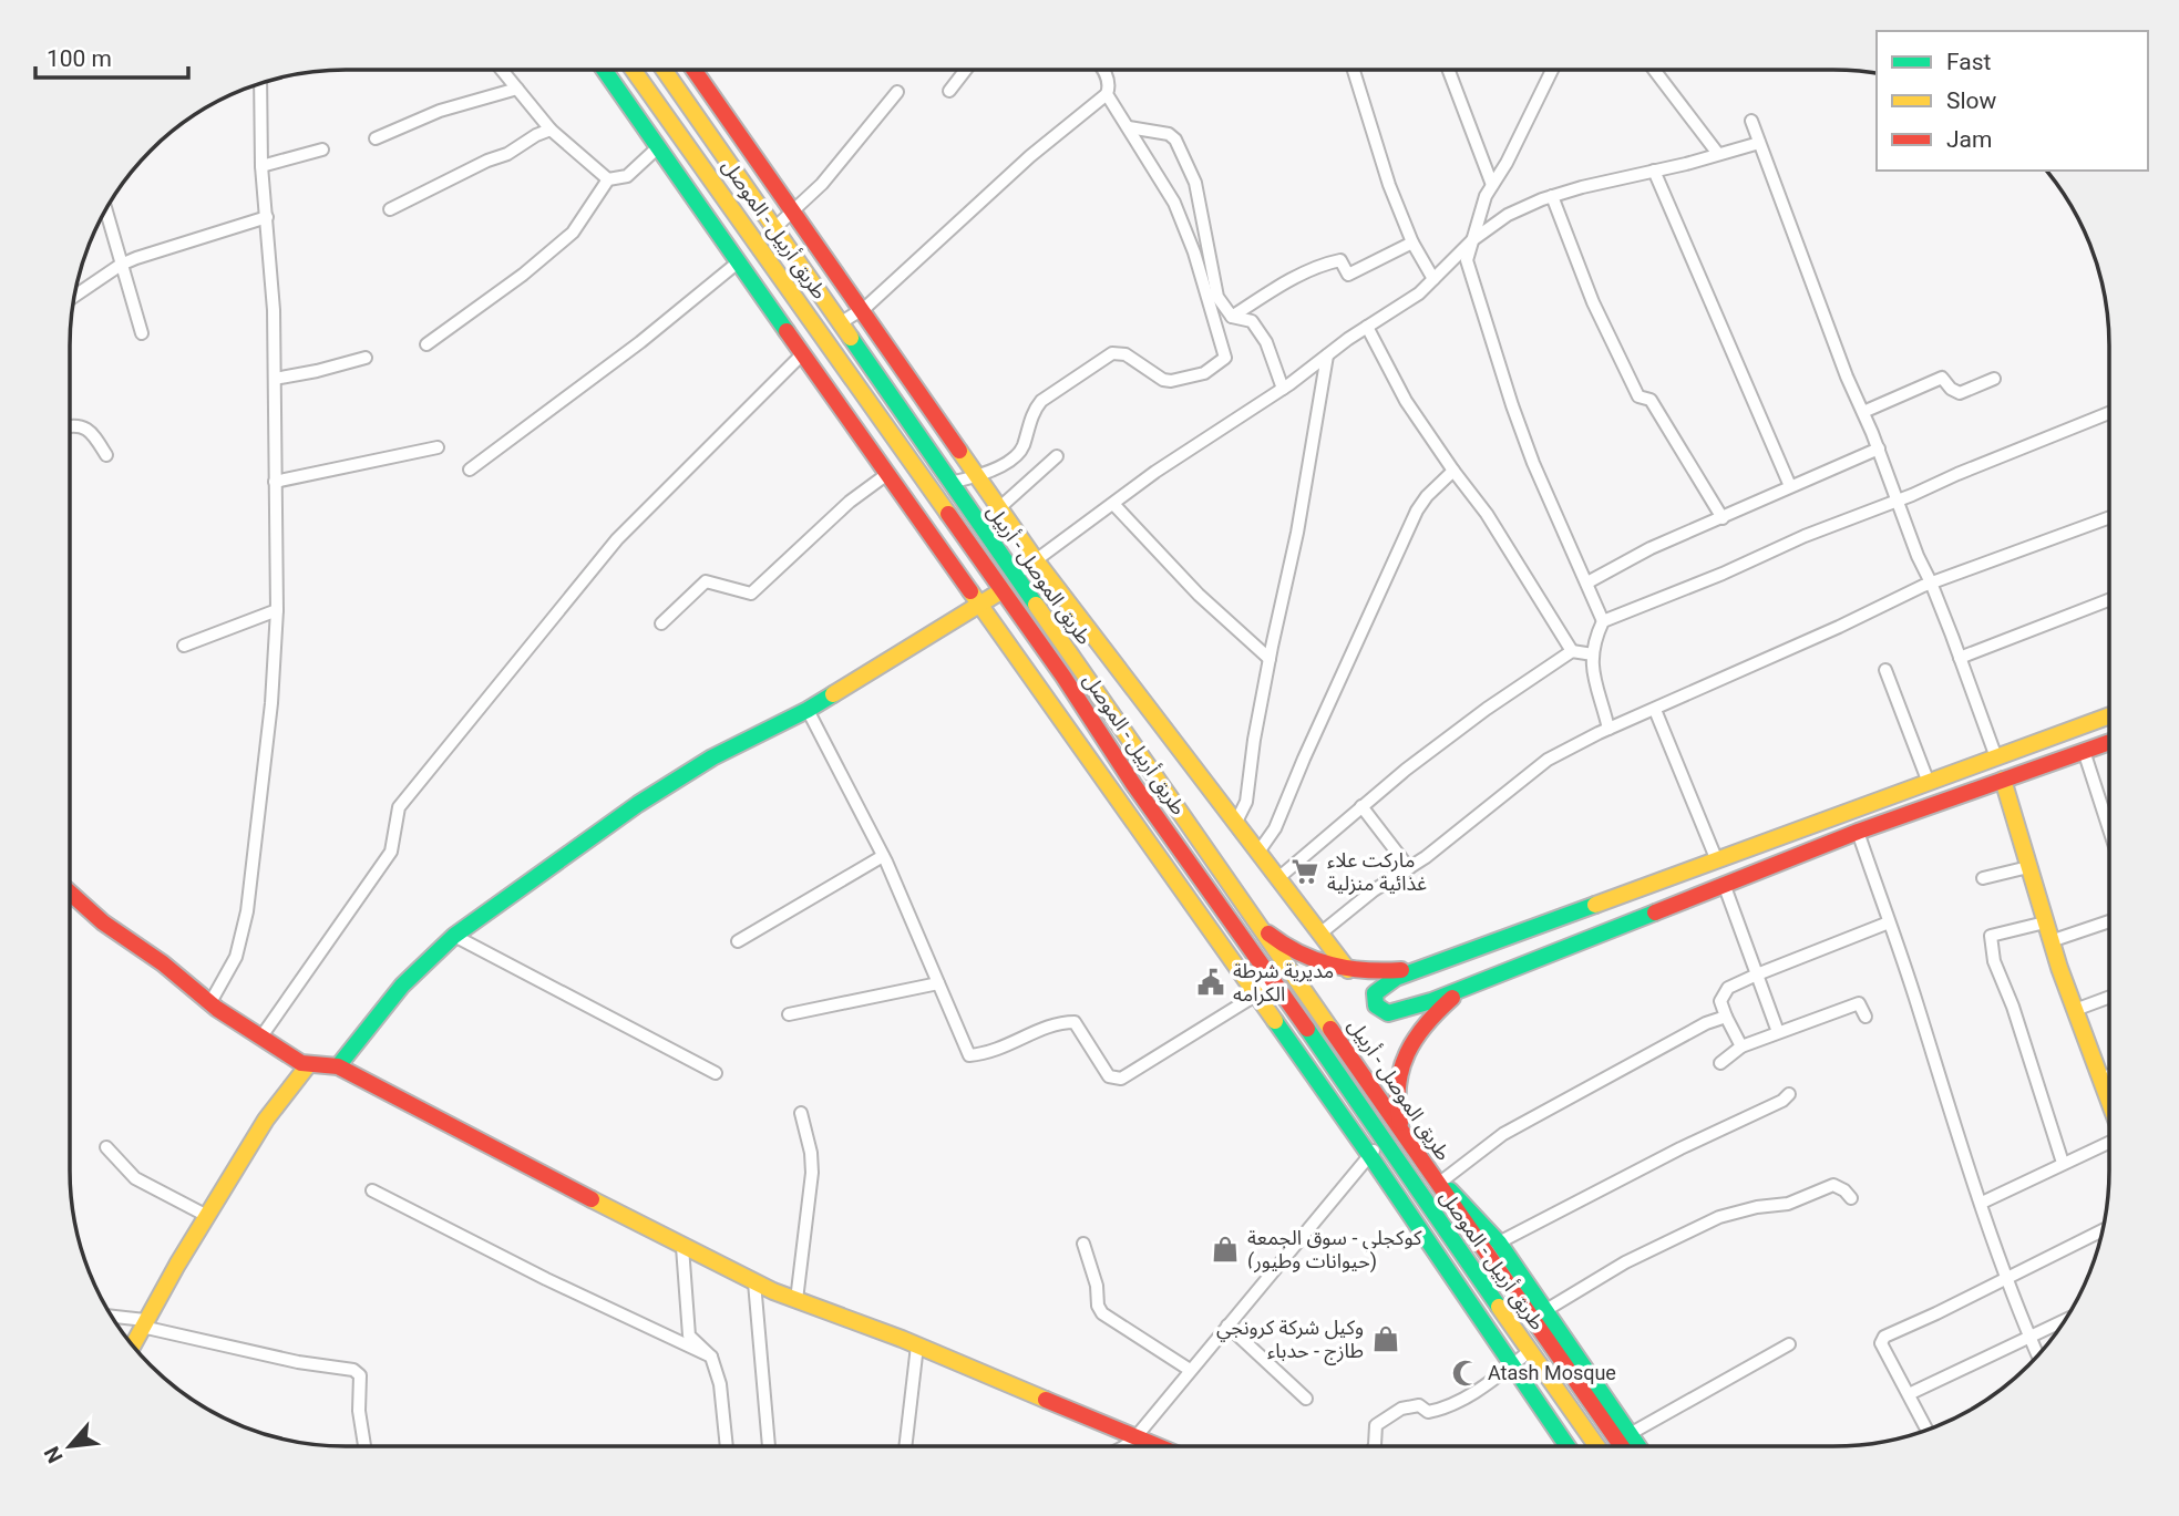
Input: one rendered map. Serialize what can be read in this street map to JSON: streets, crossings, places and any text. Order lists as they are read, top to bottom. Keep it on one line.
{"streets":{"main road":["طريق أربيل - الموصل","طريق الموصل - أربيل"]},"places":{"supermarket":["ماركت علاء غذائية منزلية"],"public building":["مديرية شرطة الكرامه"],"shop":["كوكجلي - سوق الجمعة (حيوانات وطيور)","وكيل شركة كرونجي طازج - حدباء"],"mosque":["Atash Mosque"]},"legend":["Fast","Slow","Jam"],"scale_bar":"100 m","north":"bottom left"}
